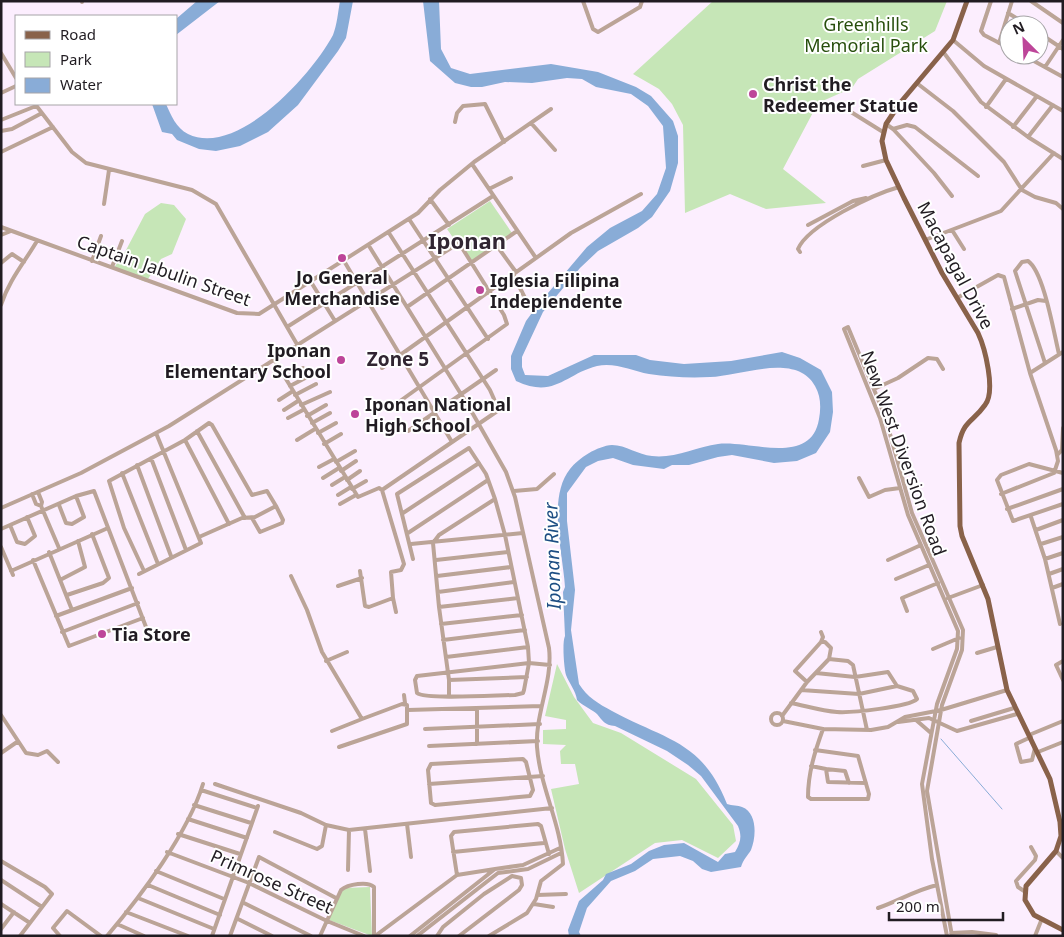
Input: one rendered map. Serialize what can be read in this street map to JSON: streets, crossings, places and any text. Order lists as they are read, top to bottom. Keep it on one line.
{"streets":{"main road":["Macapagal Drive"],"street":["Captain Jabulin Street","New West Diversion Road","Primrose Street"]},"districts":["Iponan","Zone 5"],"water":["Iponan River"],"parks":["Greenhills Memorial Park"],"places":["Christ the Redeemer Statue","Jo General Merchandise","Iglesia Filipina Indepiendente","Iponan Elementary School","Iponan National High School","Tia Store"],"legend":["Road","Park","Water"],"scale_bar":"200 m","north":"top left"}
